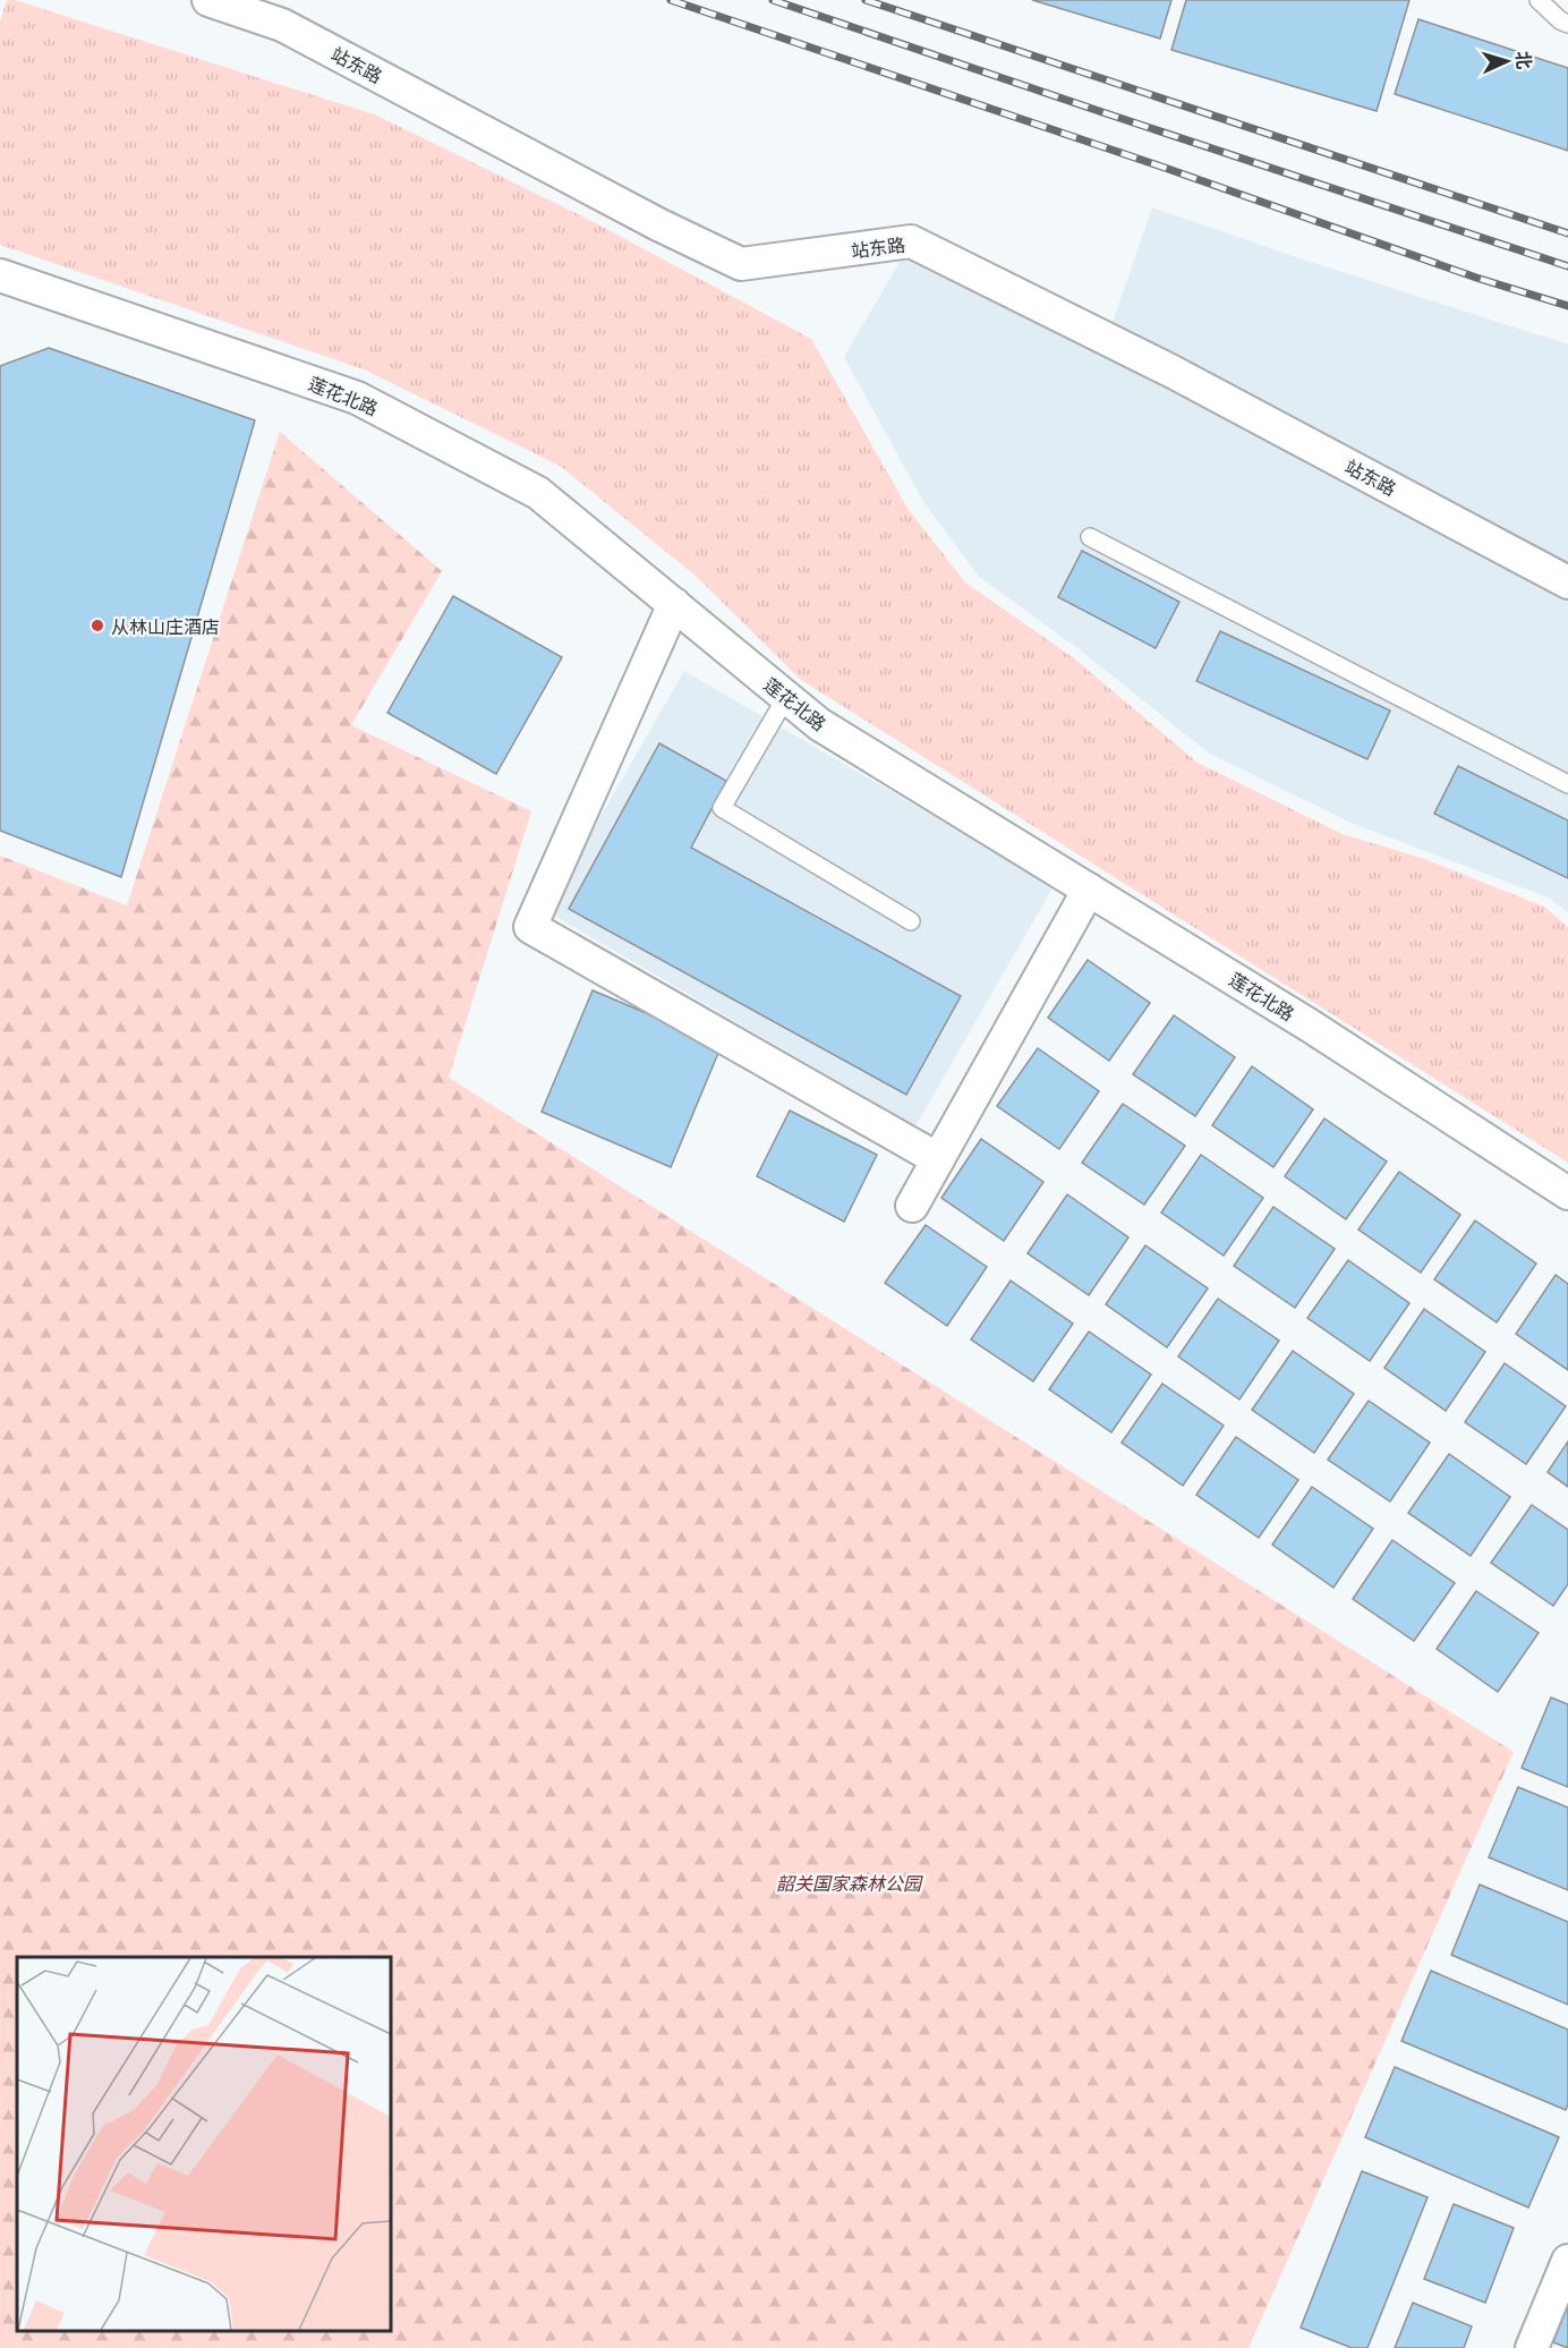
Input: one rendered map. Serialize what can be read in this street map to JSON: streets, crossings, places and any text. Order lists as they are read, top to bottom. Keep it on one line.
{"streets":{"street":["站东路","莲花北路"]},"parks":["韶关国家森林公园"],"places":["从林山庄酒店"],"north":"right"}
